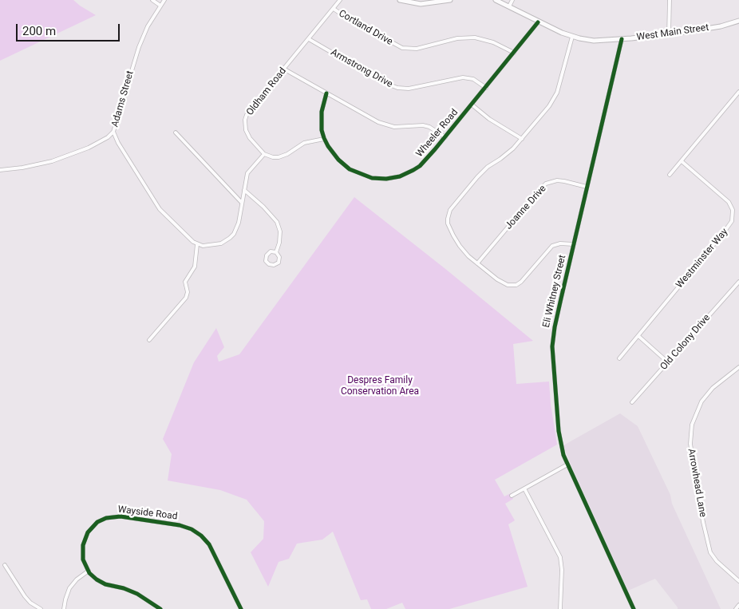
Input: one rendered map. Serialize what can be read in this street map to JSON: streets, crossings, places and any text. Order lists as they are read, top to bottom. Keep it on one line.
{"streets":{"street":["Cortland Drive","West Main Street","Armstrong Drive","Oldham Road","Adams Street","Wheeler Road","Joanne Drive","Westminster Way","Eli Whitney Street","Old Colony Drive","Arrowhead Lane","Wayside Road"]},"crossings":[["Cortland Drive","Oldham Road"],["Cortland Drive","Wheeler Road"],["West Main Street","Wheeler Road"],["West Main Street","Eli Whitney Street"],["Armstrong Drive","Oldham Road"],["Armstrong Drive","Wheeler Road"],["Joanne Drive","Eli Whitney Street"]],"parks":["Despres Family Conservation Area"],"scale_bar":"200 m"}
